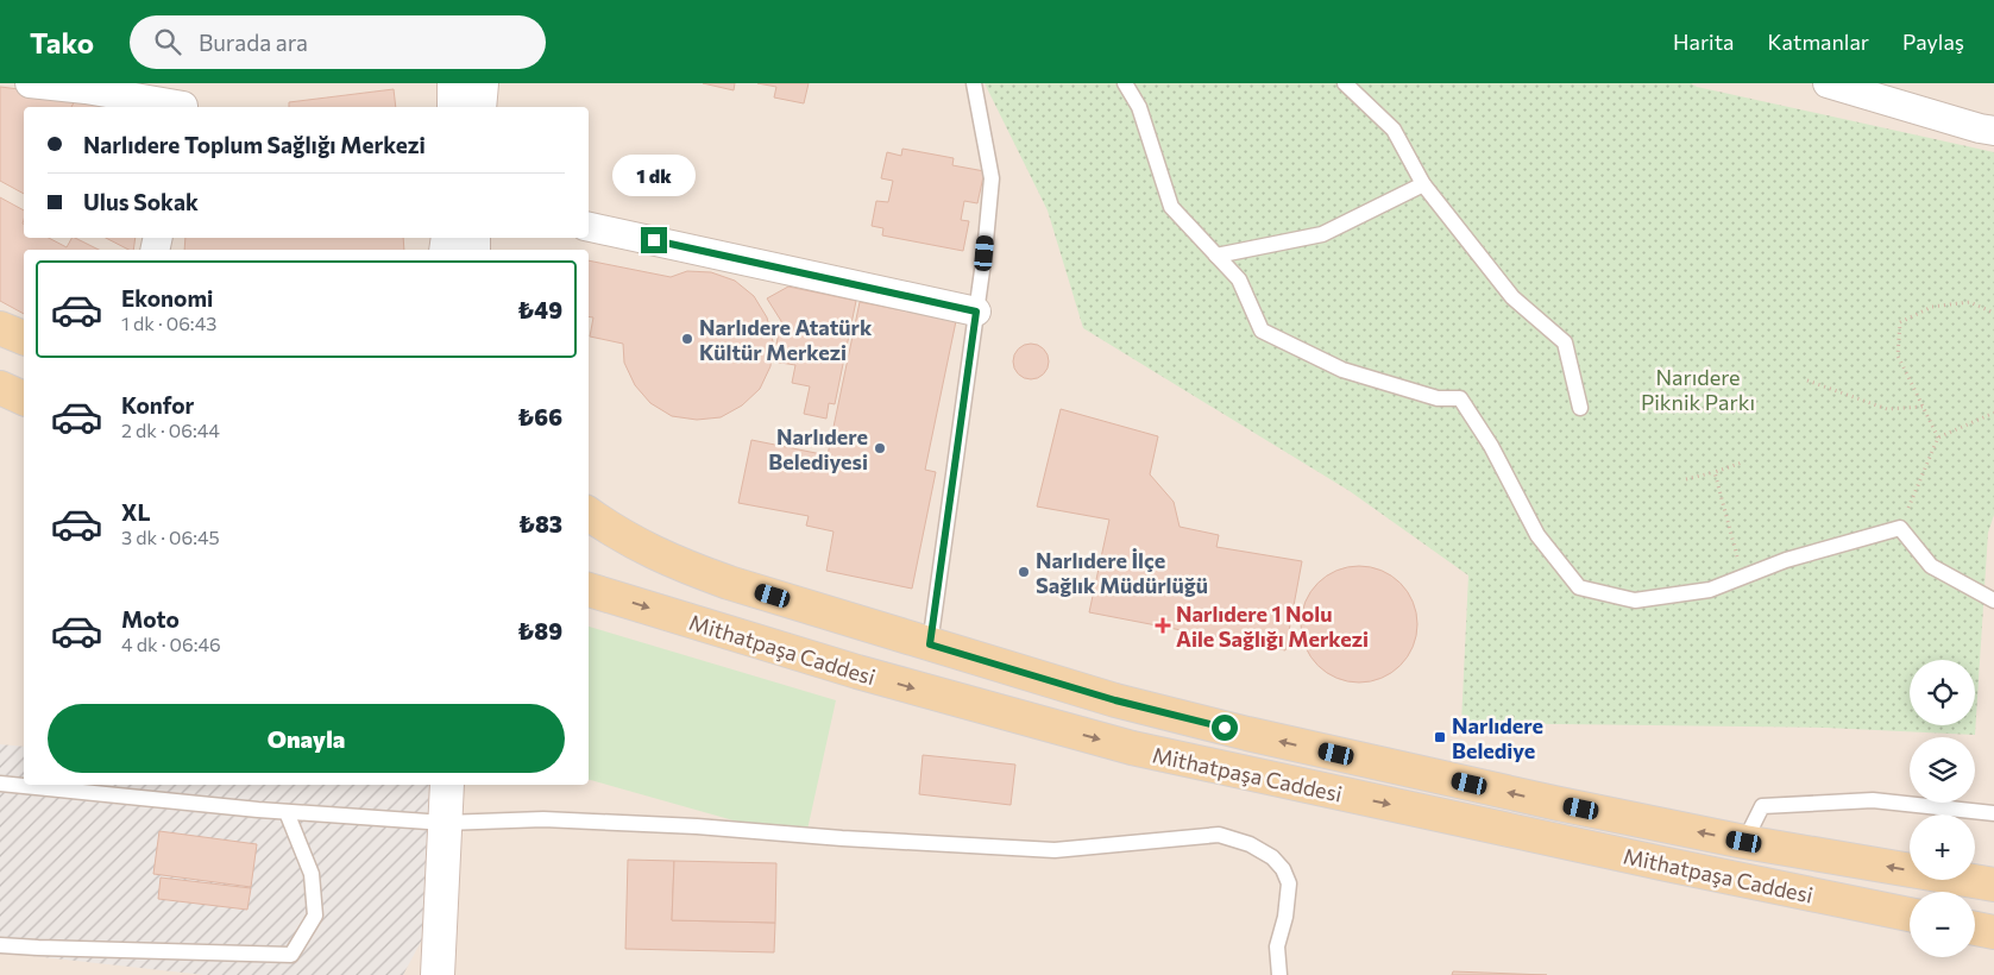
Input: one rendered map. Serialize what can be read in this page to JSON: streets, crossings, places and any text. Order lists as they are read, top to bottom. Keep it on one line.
{"streets":{"main road":["Mithatpaşa Caddesi"]},"parks":["Narıdere Piknik Parkı"],"places":{"other":["Narlıdere Atatürk Kültür Merkezi","Narlıdere Belediyesi","Narlıdere İlçe Sağlık Müdürlüğü"],"health":["Narlıdere 1 Nolu Aile Sağlığı Merkezi"],"transit":["Narlıdere Belediye"]},"page":{"header":"Tako","search":"Burada ara","nav":["Harita","Katmanlar","Paylaş"],"banner":["Narlıdere Toplum Sağlığı Merkezi","Ulus Sokak"],"bubble":"1 dk","list":[{"name":"Ekonomi","note":"1 dk · 06:43","value":"₺49"},{"name":"Konfor","note":"2 dk · 06:44","value":"₺66"},{"name":"XL","note":"3 dk · 06:45","value":"₺83"},{"name":"Moto","note":"4 dk · 06:46","value":"₺89"}],"map_buttons":["+","−"],"buttons":"Onayla"}}
